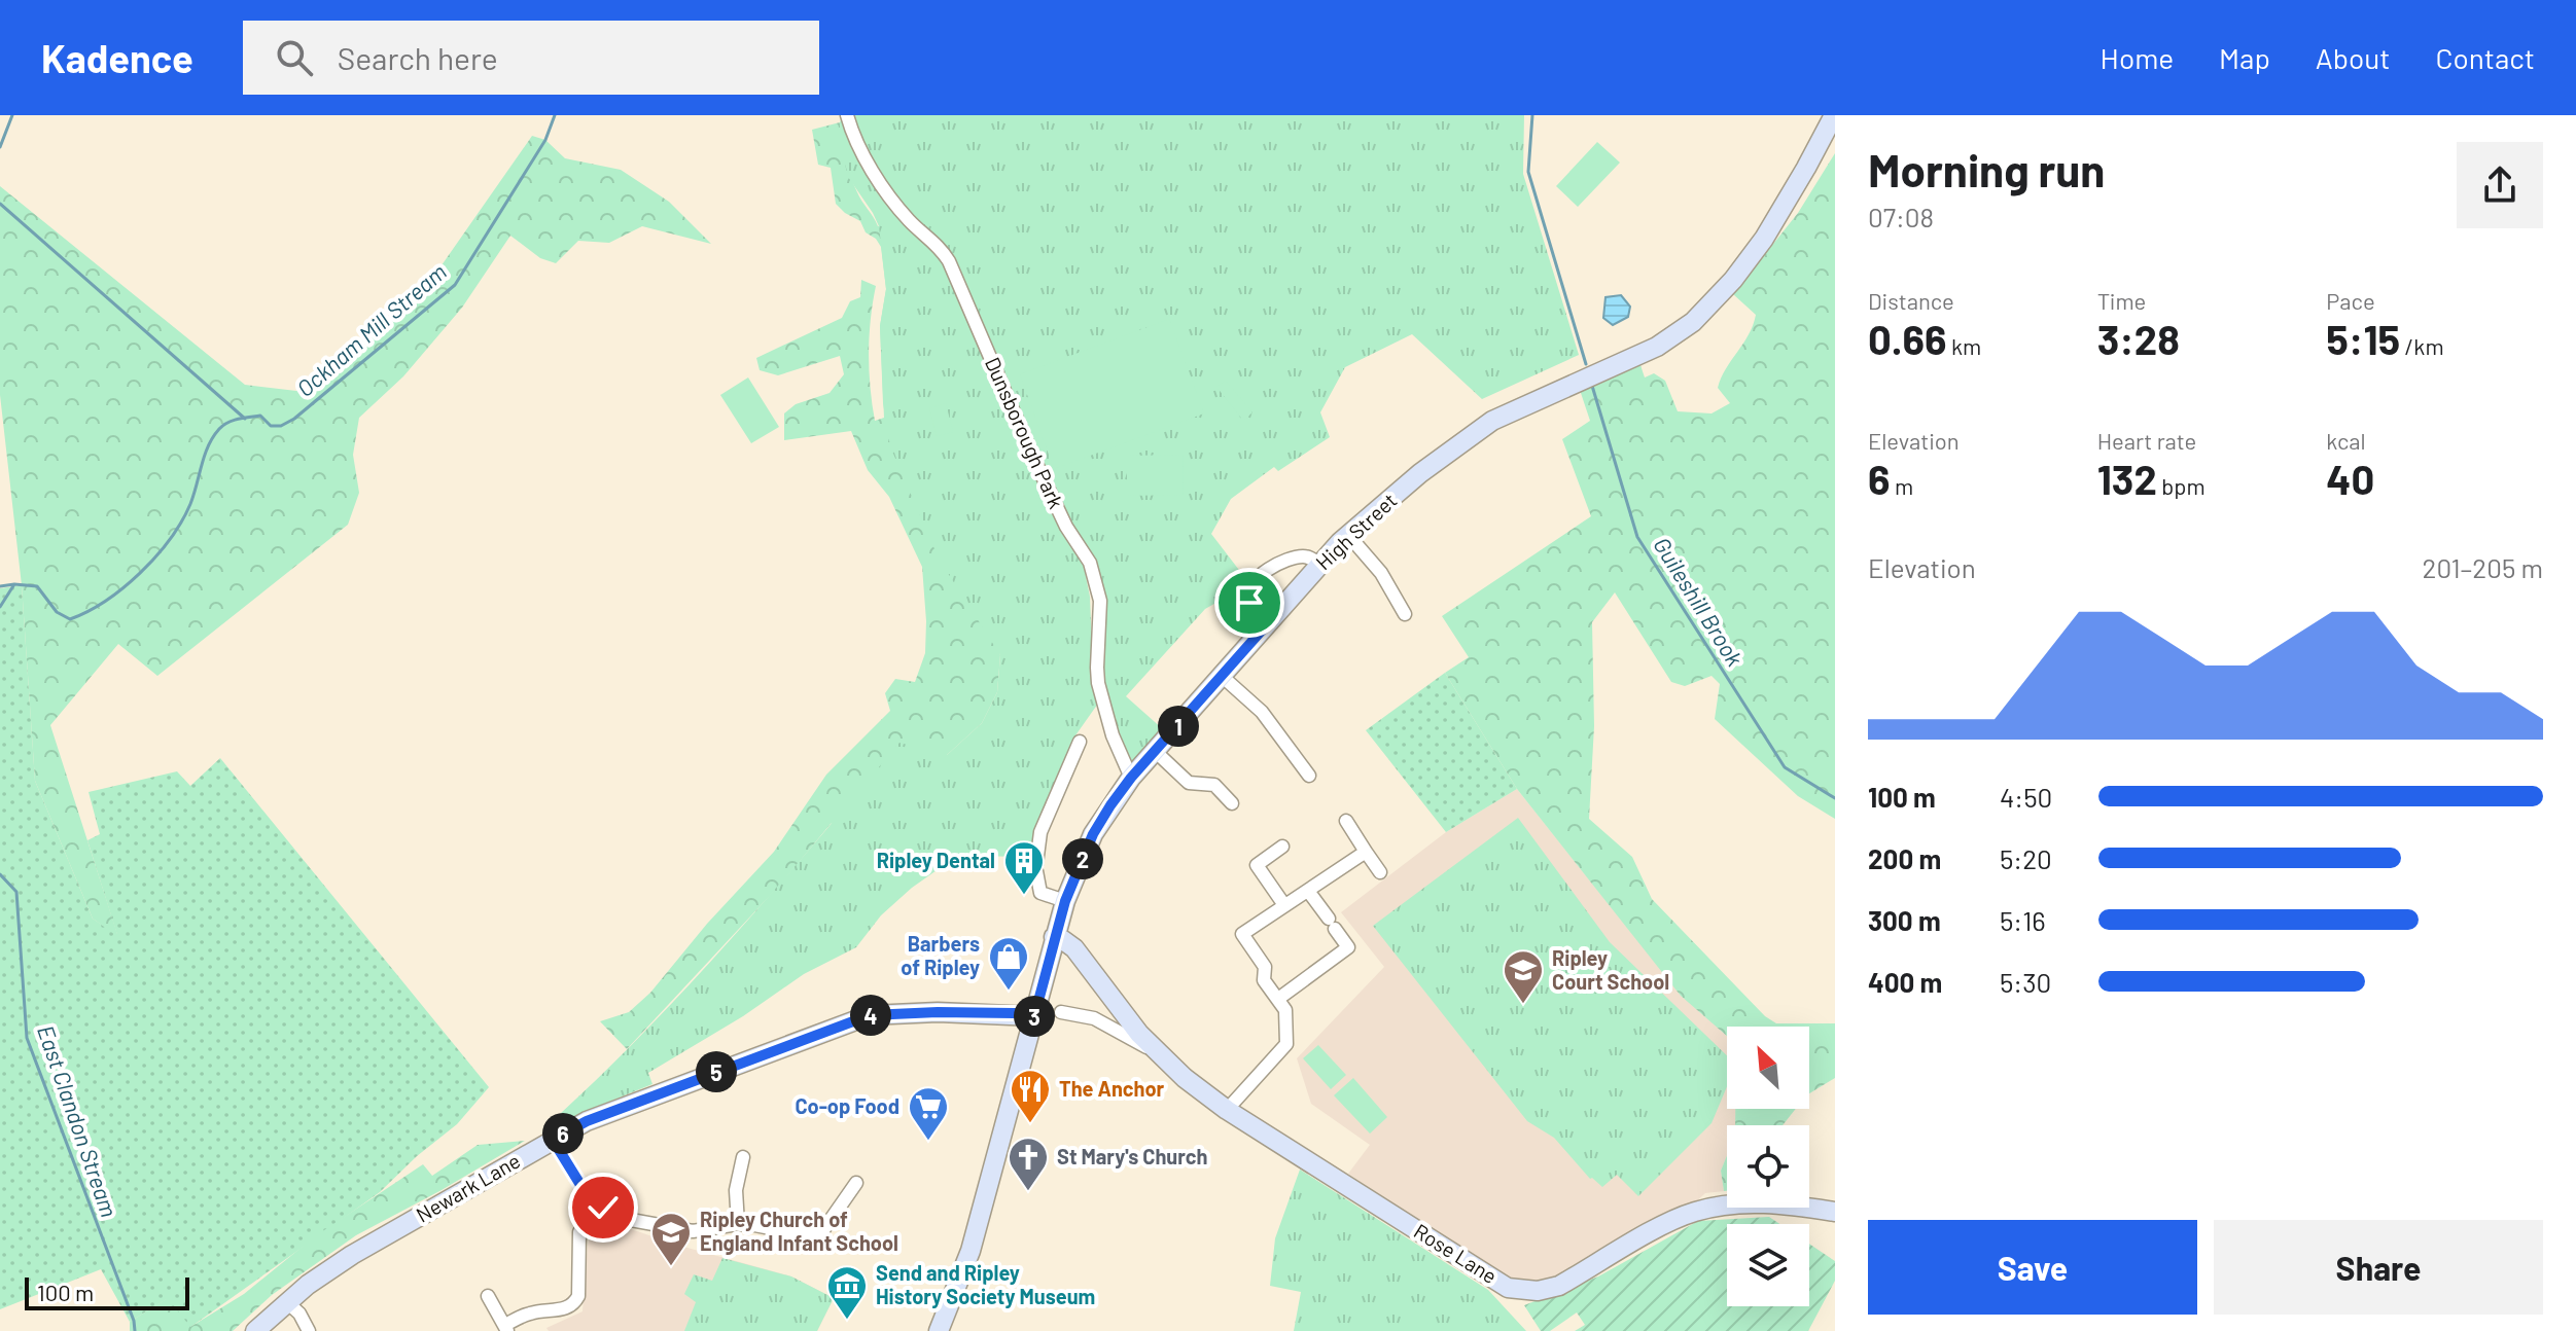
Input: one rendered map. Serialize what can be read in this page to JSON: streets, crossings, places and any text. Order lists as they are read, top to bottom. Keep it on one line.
{"streets":{"main road":["High Street","Newark Lane","Rose Lane"],"street":["Dunsborough Park"]},"crossings":[["Dunsborough Park","High Street"],["High Street","Newark Lane"],["High Street","Rose Lane"]],"water":["Ockham Mill Stream","Guileshill Brook","East Clandon Stream"],"places":{"building":["Ripley Dental"],"shop":["Barbers of Ripley"],"school or university":["Ripley Court School","Ripley Church of England Infant School"],"restaurant":["The Anchor"],"supermarket":["Co-op Food"],"church":["St Mary's Church"],"museum":["Send and Ripley History Society Museum"]},"scale_bar":"100 m","north":"top left","page":{"header":"Kadence","search":"Search here","nav":["Home","Map","About","Contact"],"heading":["Morning run","07:08"],"stats":[["Distance","0.66 km"],["Time","3:28"],["Pace","5:15 /km"],["Elevation","6 m"],["Heart rate","132 bpm"],["kcal","40"]],"chart":["Elevation","201–205 m"],"pins":["1","2","4","3","5","6"],"list":[{"name":"100 m","note":"4:50"},{"name":"200 m","note":"5:20"},{"name":"300 m","note":"5:16"},{"name":"400 m","note":"5:30"}],"buttons":["Save","Share"],"scale":"100 m"}}
